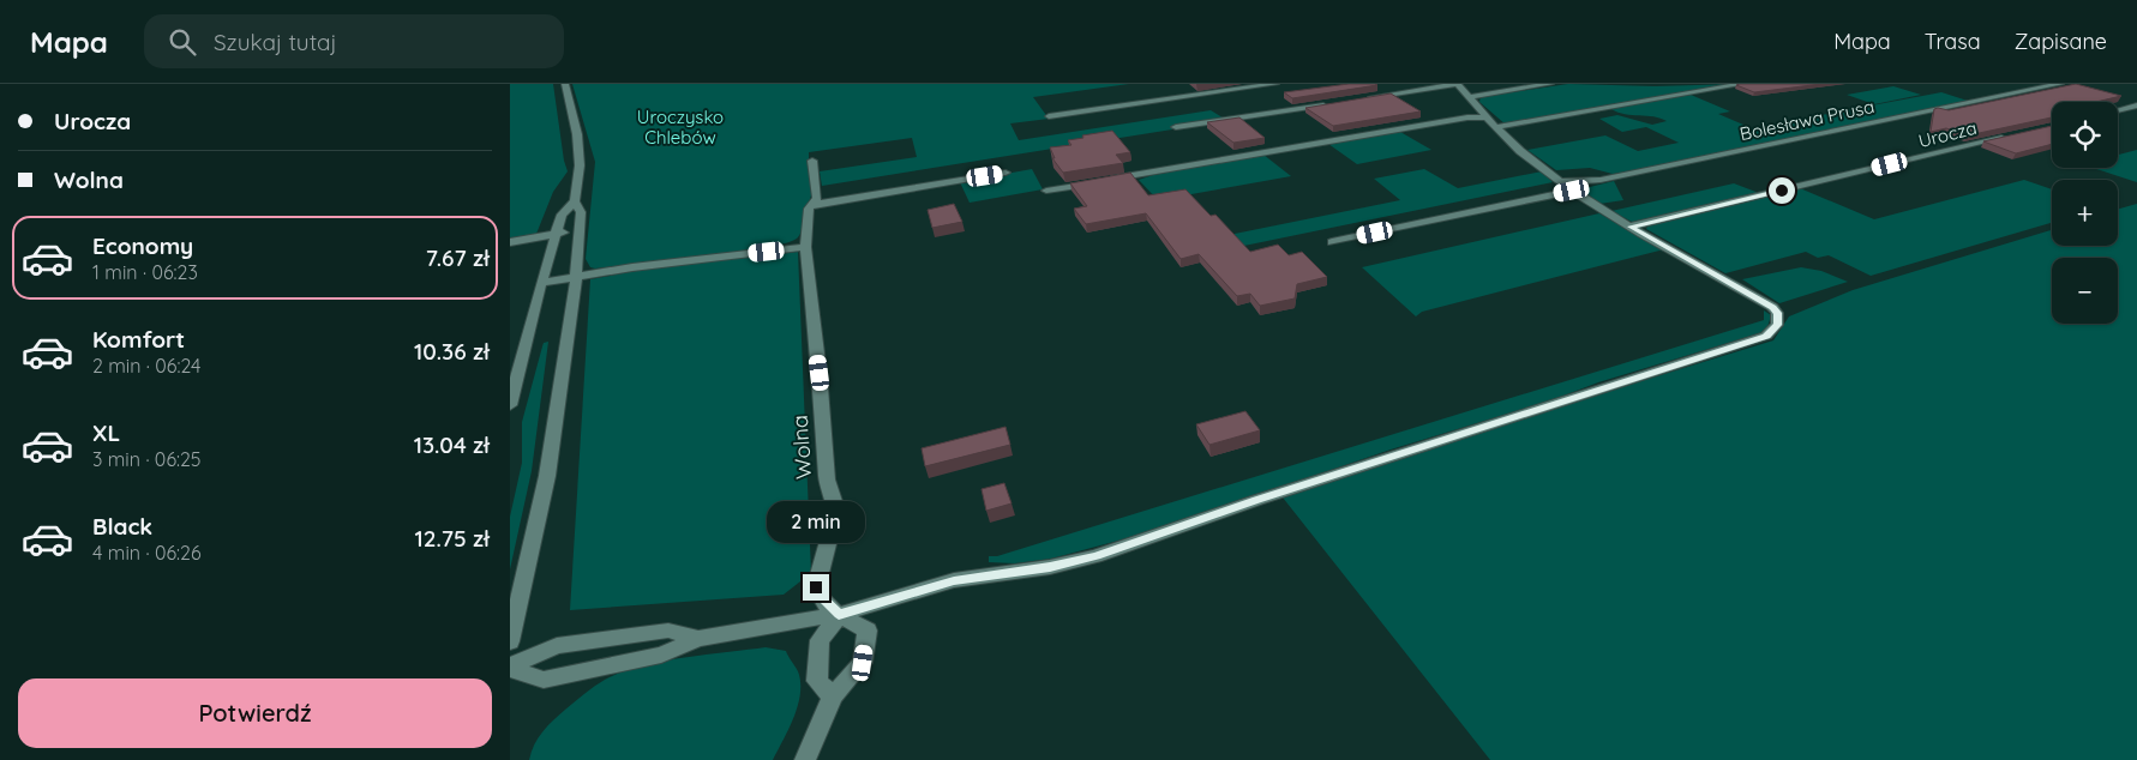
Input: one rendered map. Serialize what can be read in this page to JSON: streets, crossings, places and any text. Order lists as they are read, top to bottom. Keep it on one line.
{"streets":{"street":["Bolesława Prusa","Urocza","Wolna"]},"parks":["Uroczysko Chlebów"],"page":{"header":"Mapa","search":"Szukaj tutaj","nav":["Mapa","Trasa","Zapisane"],"banner":["Urocza","Wolna"],"map_buttons":["+","−"],"list":[{"name":"Economy","note":"1 min · 06:23","value":"7.67 zł"},{"name":"Komfort","note":"2 min · 06:24","value":"10.36 zł"},{"name":"XL","note":"3 min · 06:25","value":"13.04 zł"},{"name":"Black","note":"4 min · 06:26","value":"12.75 zł"}],"bubble":"2 min","buttons":"Potwierdź"}}
